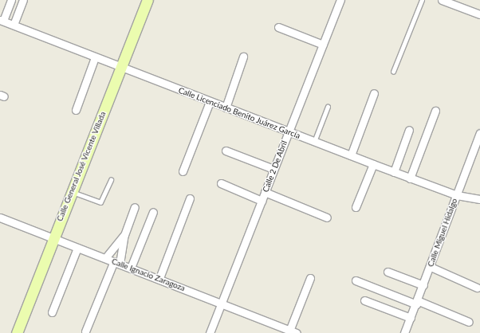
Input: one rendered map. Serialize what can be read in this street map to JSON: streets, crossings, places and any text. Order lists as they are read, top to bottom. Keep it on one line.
{"streets":{"main road":["Calle General José Vicente Villada"],"street":["Calle Licenciado Benito Juárez García","Calle 2 De Abril","Calle Miguel Hidalgo","Calle Ignacio Zaragoza"]},"crossings":[["Calle Licenciado Benito Juárez García","Calle General José Vicente Villada"],["Calle Licenciado Benito Juárez García","Calle 2 De Abril"],["Calle Licenciado Benito Juárez García","Calle Miguel Hidalgo"],["Calle General José Vicente Villada","Calle Ignacio Zaragoza"],["Calle 2 De Abril","Calle Ignacio Zaragoza"]]}
